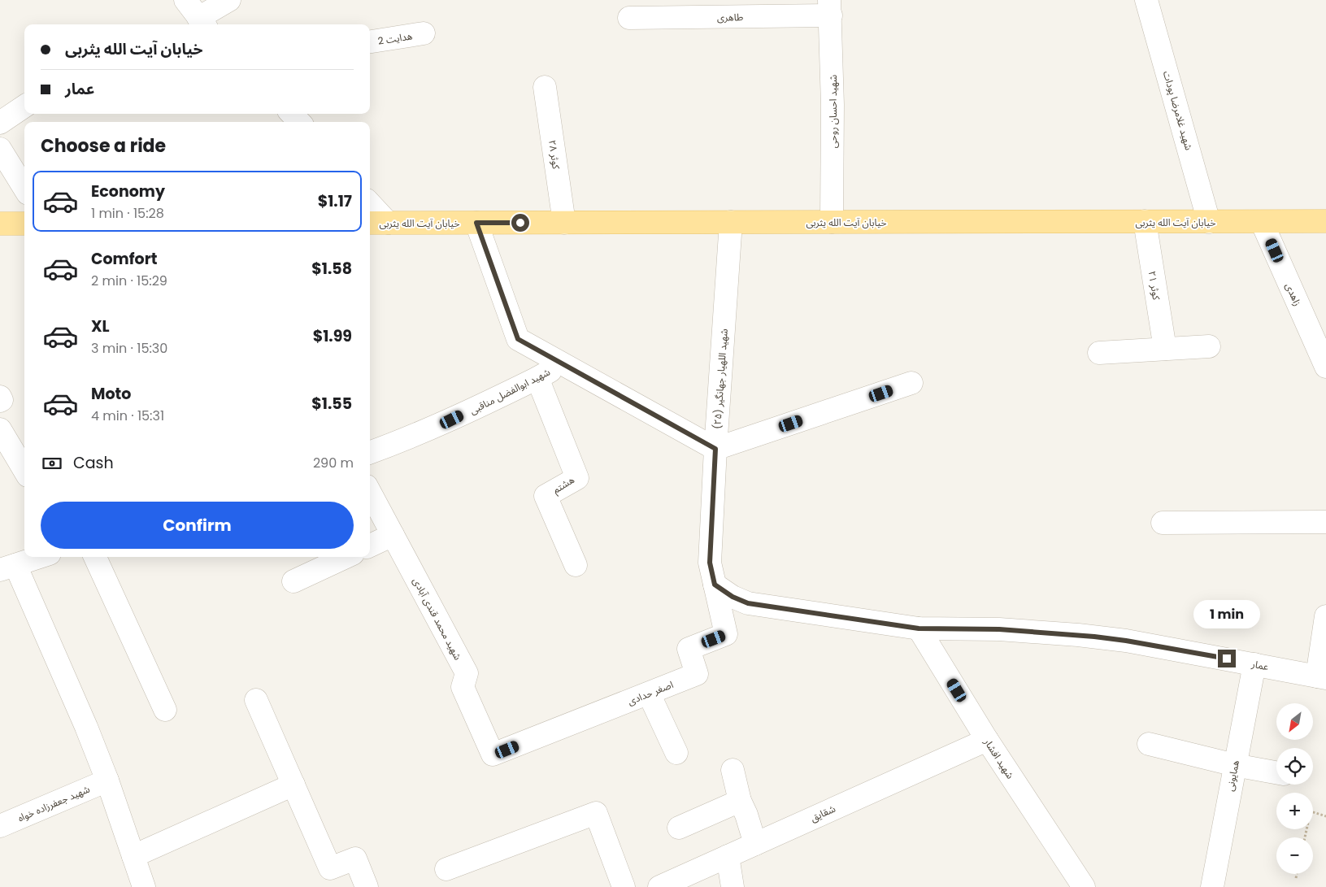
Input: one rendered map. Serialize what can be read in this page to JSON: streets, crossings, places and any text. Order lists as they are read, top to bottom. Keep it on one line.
{"streets":{"main road":["خیابان آیت الله یثربی"],"street":["طاهری","هدایت 2","شهید غلامرضا پودات","شهید احسان روحی","کوثر ۲۸","کوثر ۲۱","زاهدی","شهید اللهیار جهانگیر (۲۵)","شهید ابوالفضل مناقبی","هشتم","شهید محمد قندی آبادی","عمار","اصغر حدادی","شهید افشار","همایونی","شهید جعفرزاده خواه","شقایق"]},"crossings":[["طاهری","شهید احسان روحی"],["شهید غلامرضا پودات","خیابان آیت الله یثربی"],["شهید احسان روحی","خیابان آیت الله یثربی"],["کوثر ۲۸","خیابان آیت الله یثربی"],["خیابان آیت الله یثربی","کوثر ۲۱"],["خیابان آیت الله یثربی","زاهدی"],["خیابان آیت الله یثربی","شهید اللهیار جهانگیر (۲۵)"],["شهید اللهیار جهانگیر (۲۵)","عمار"],["شهید اللهیار جهانگیر (۲۵)","اصغر حدادی"],["شهید ابوالفضل مناقبی","هشتم"],["شهید محمد قندی آبادی","اصغر حدادی"],["عمار","اصغر حدادی"],["عمار","شهید افشار"],["عمار","همایونی"],["شهید افشار","شقایق"]],"north":"bottom left","page":{"banner":["خیابان آیت الله یثربی","عمار"],"heading":"Choose a ride","list":[{"name":"Economy","note":"1 min · 15:28","value":"$1.17"},{"name":"Comfort","note":"2 min · 15:29","value":"$1.58"},{"name":"XL","note":"3 min · 15:30","value":"$1.99"},{"name":"Moto","note":"4 min · 15:31","value":"$1.55"}],"pay":["Cash","290 m"],"buttons":"Confirm","bubble":"1 min","map_buttons":["+","−"]}}
